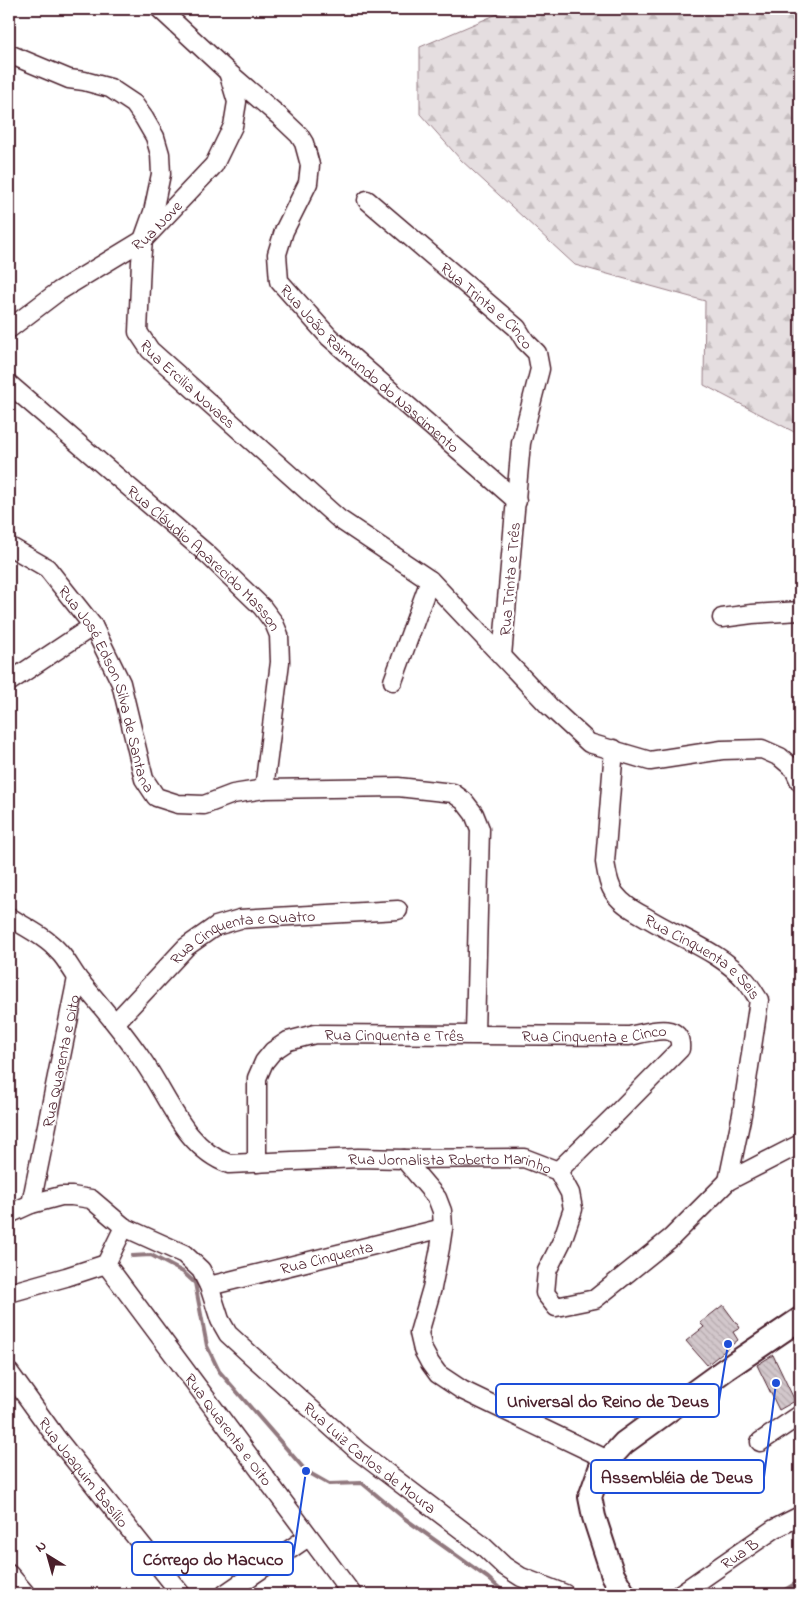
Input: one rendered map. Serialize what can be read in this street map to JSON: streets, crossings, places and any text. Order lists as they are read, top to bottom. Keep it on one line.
{"streets":{"street":["Rua Nove","Rua Trinta e Cinco","Rua João Raimundo do Nascimento","Rua Ercilia Novaes","Rua Cláudio Aparecido Masson","Rua Trinta e Três","Rua José Edson Silva de Santana","Rua Cinquenta e Quatro","Rua Cinquenta e Seis","Rua Cinquenta e Três","Rua Cinquenta e Cinco","Rua Quarenta e Oito","Rua Jornalista Roberto Marinho","Rua Cinquenta","Rua Luiz Carlos de Moura","Rua Joaquim Basílio","Rua B"]},"crossings":[["Rua Nove","Rua João Raimundo do Nascimento"],["Rua Nove","Rua Ercilia Novaes"],["Rua Trinta e Cinco","Rua João Raimundo do Nascimento"],["Rua Trinta e Cinco","Rua Trinta e Três"],["Rua João Raimundo do Nascimento","Rua Trinta e Três"],["Rua Ercilia Novaes","Rua Trinta e Três"],["Rua Ercilia Novaes","Rua Cinquenta e Seis"],["Rua Cláudio Aparecido Masson","Rua José Edson Silva de Santana"],["Rua José Edson Silva de Santana","Rua Cinquenta e Três"],["Rua Cinquenta e Quatro","Rua Jornalista Roberto Marinho"],["Rua Cinquenta e Seis","Rua Jornalista Roberto Marinho"],["Rua Cinquenta e Três","Rua Cinquenta e Cinco"],["Rua Cinquenta e Três","Rua Jornalista Roberto Marinho"],["Rua Cinquenta e Cinco","Rua Jornalista Roberto Marinho"],["Rua Quarenta e Oito","Rua Jornalista Roberto Marinho"],["Rua Quarenta e Oito","Rua Luiz Carlos de Moura"],["Rua Cinquenta","Rua Luiz Carlos de Moura"]],"places":["Universal do Reino de Deus","Assembléia de Deus","Córrego do Macuco"],"north":"top left"}
